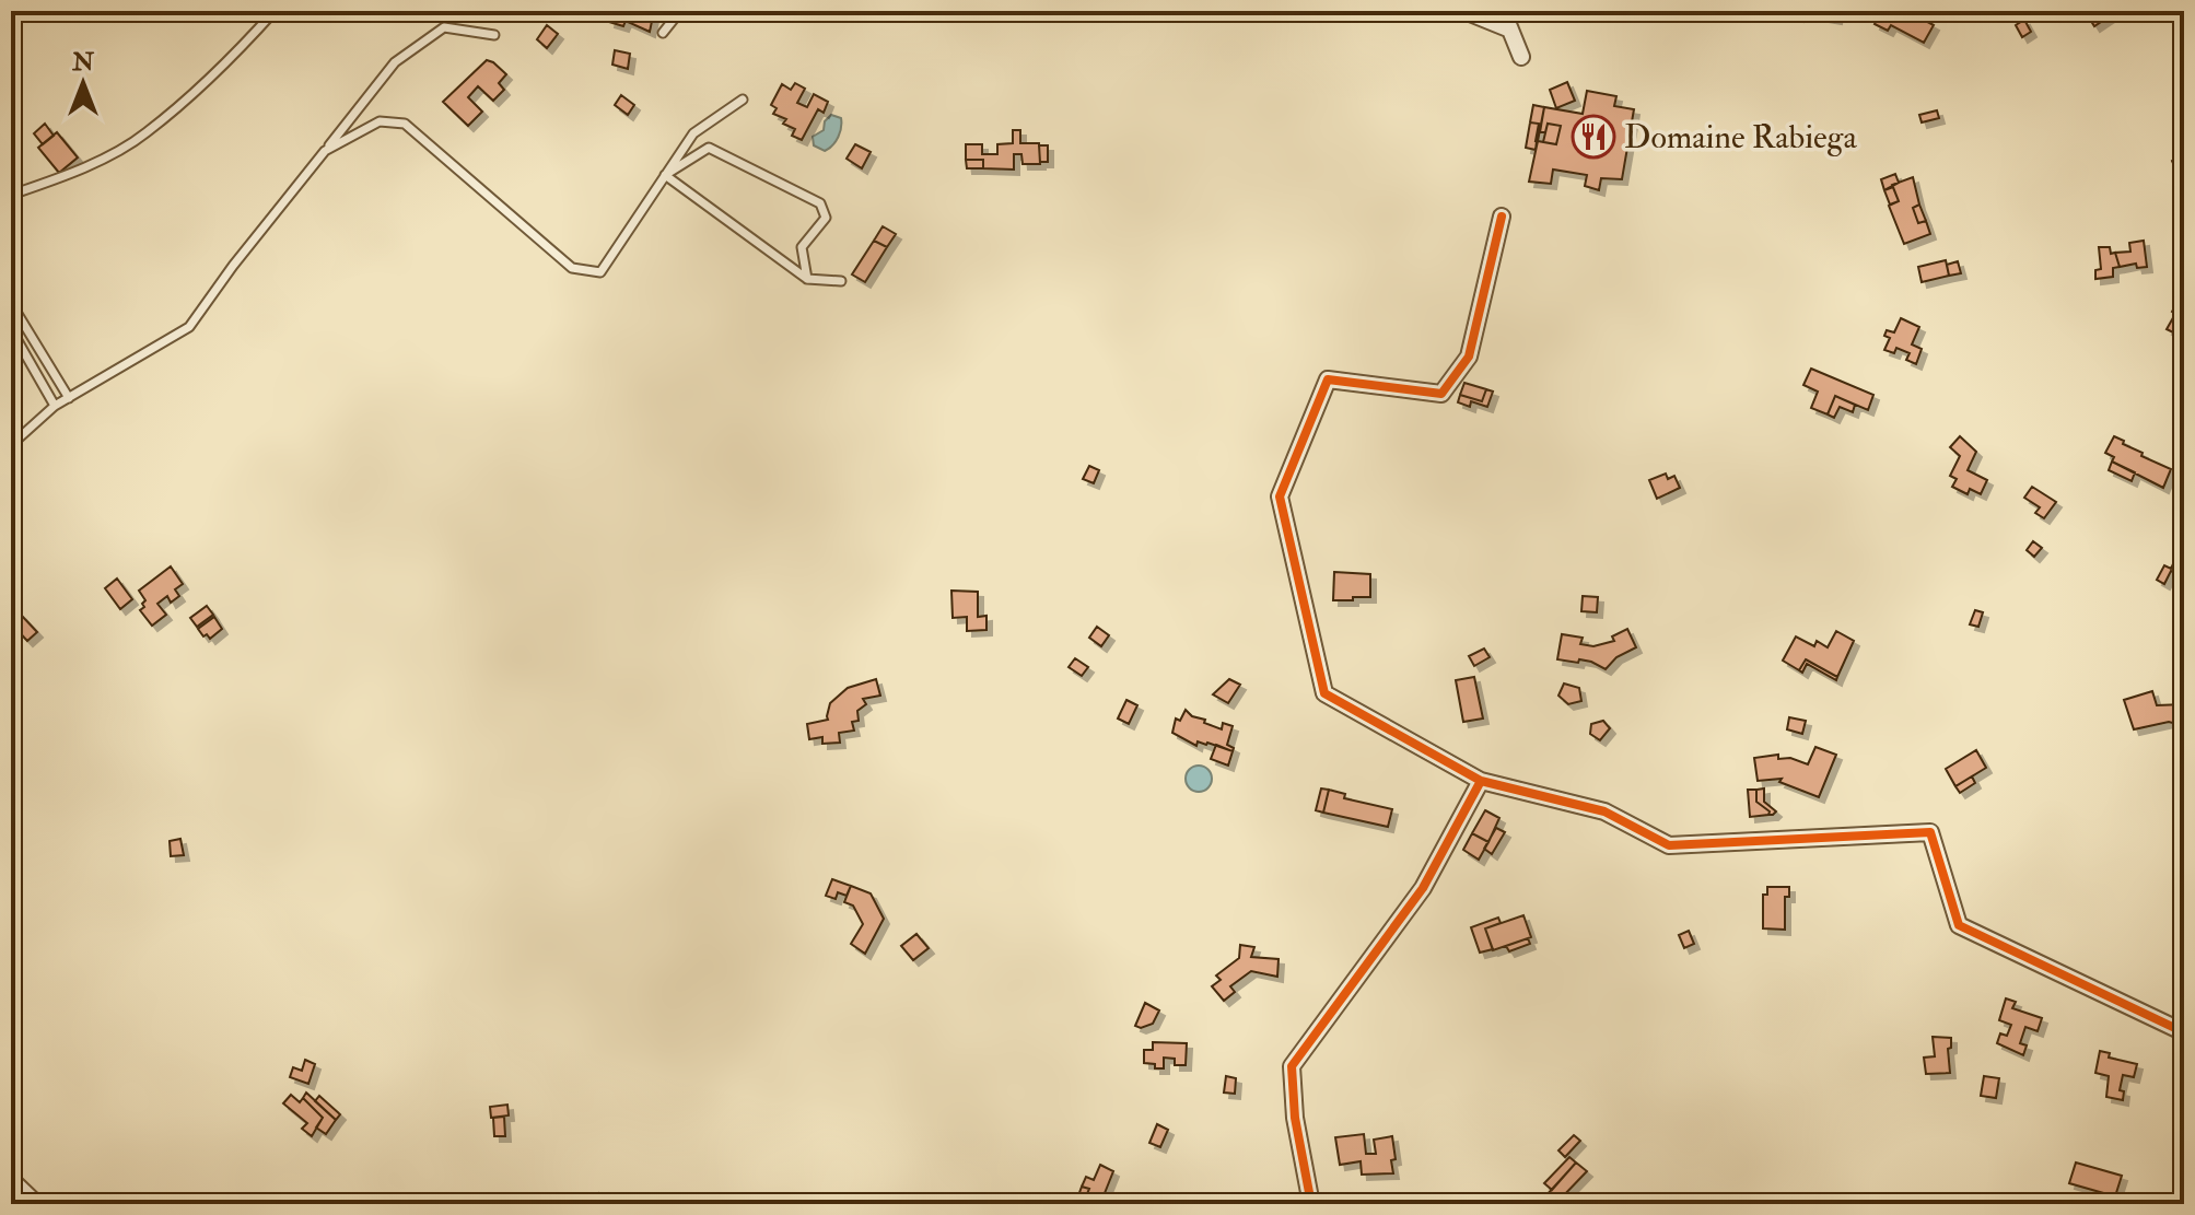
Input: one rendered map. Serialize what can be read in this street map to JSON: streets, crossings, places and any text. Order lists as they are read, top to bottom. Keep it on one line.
{"places":{"restaurant":["Domaine Rabiega"]},"north":"top"}
